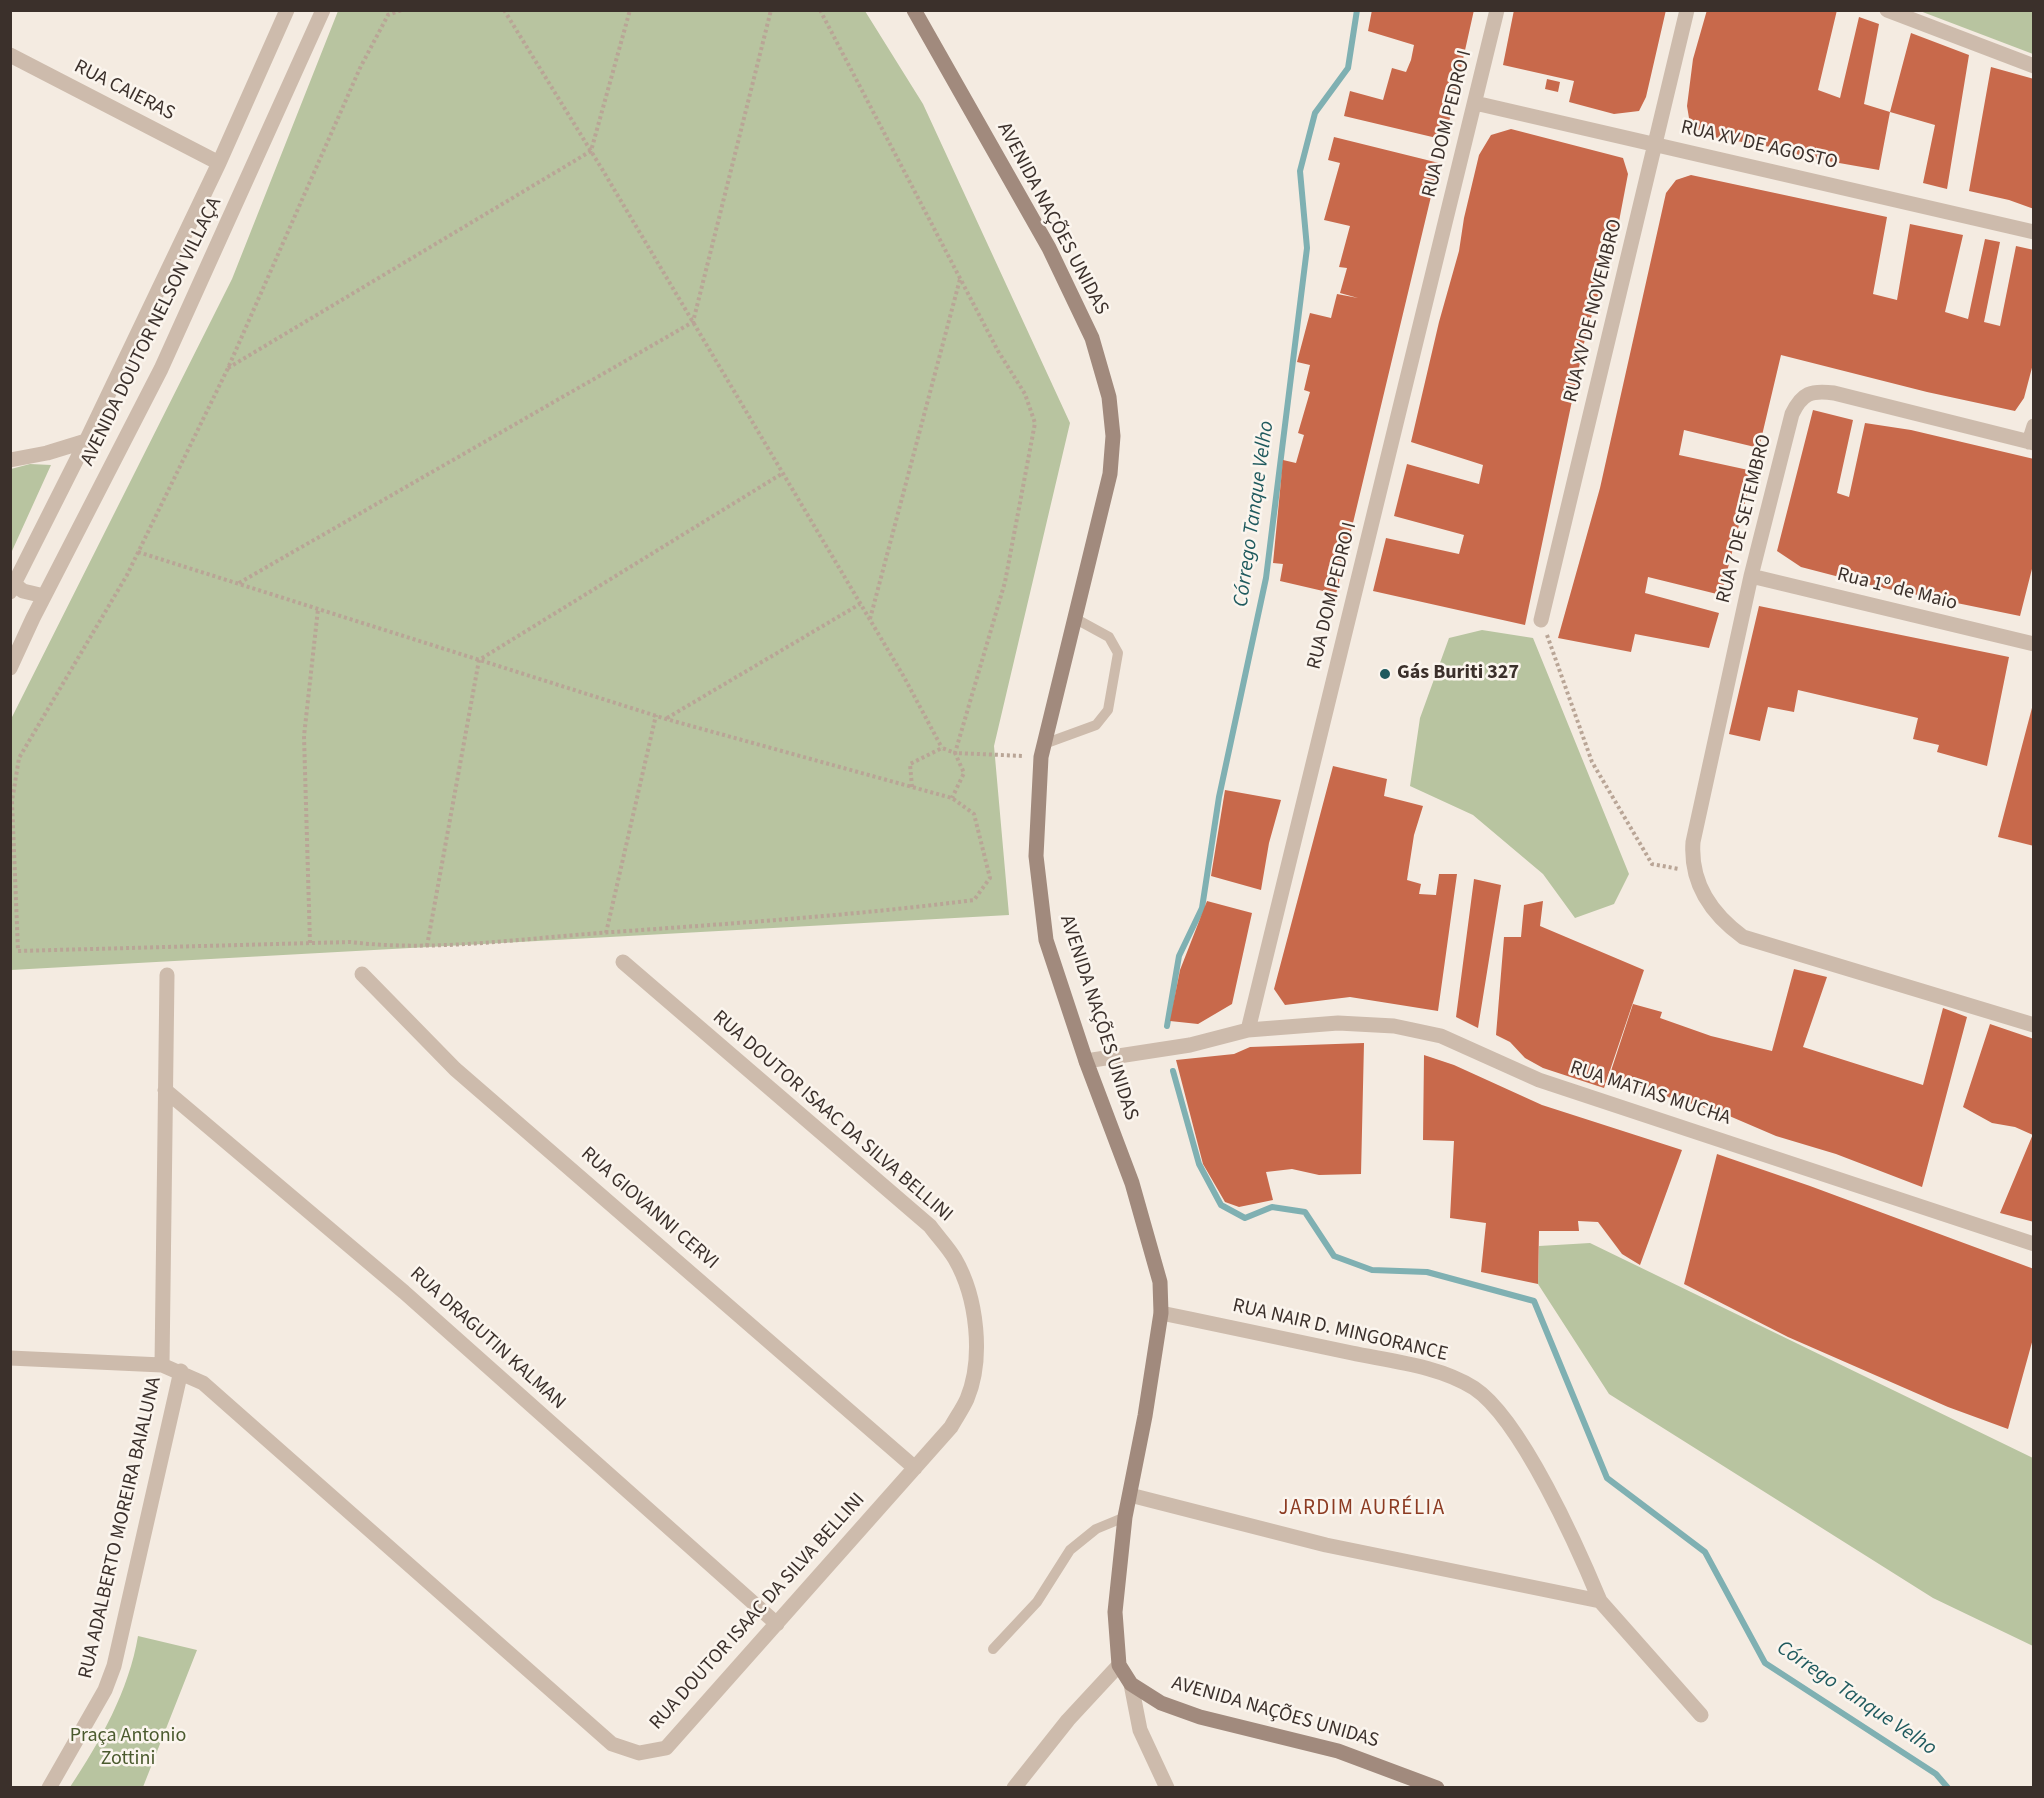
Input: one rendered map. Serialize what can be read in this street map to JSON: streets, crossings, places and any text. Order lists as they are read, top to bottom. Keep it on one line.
{"streets":{"street":["RUA CAIERAS","RUA DOM PEDRO I","RUA XV DE AGOSTO","AVENIDA NAÇÕES UNIDAS","RUA XV DE NOVEMBRO","AVENIDA DOUTOR NELSON VILLAÇA","RUA 7 DE SETEMBRO","Rua 1º de Maio","RUA MATIAS MUCHA","RUA DOUTOR ISAAC DA SILVA BELLINI","RUA GIOVANNI CERVI","RUA NAIR D. MINGORANCE","RUA DRAGUTIN KALMAN","RUA ADALBERTO MOREIRA BAIALUNA"]},"crossings":[["RUA CAIERAS","AVENIDA DOUTOR NELSON VILLAÇA"],["RUA DOM PEDRO I","RUA XV DE AGOSTO"],["RUA DOM PEDRO I","RUA MATIAS MUCHA"],["RUA XV DE AGOSTO","RUA XV DE NOVEMBRO"],["AVENIDA NAÇÕES UNIDAS","RUA NAIR D. MINGORANCE"],["RUA 7 DE SETEMBRO","Rua 1º de Maio"],["RUA DOUTOR ISAAC DA SILVA BELLINI","RUA GIOVANNI CERVI"],["RUA DOUTOR ISAAC DA SILVA BELLINI","RUA DRAGUTIN KALMAN"],["RUA DOUTOR ISAAC DA SILVA BELLINI","RUA ADALBERTO MOREIRA BAIALUNA"],["RUA DRAGUTIN KALMAN","RUA ADALBERTO MOREIRA BAIALUNA"]],"districts":["JARDIM AURÉLIA"],"water":["Córrego Tanque Velho"],"parks":["Praça Antonio Zottini"],"places":["Gás Buriti 327"]}
